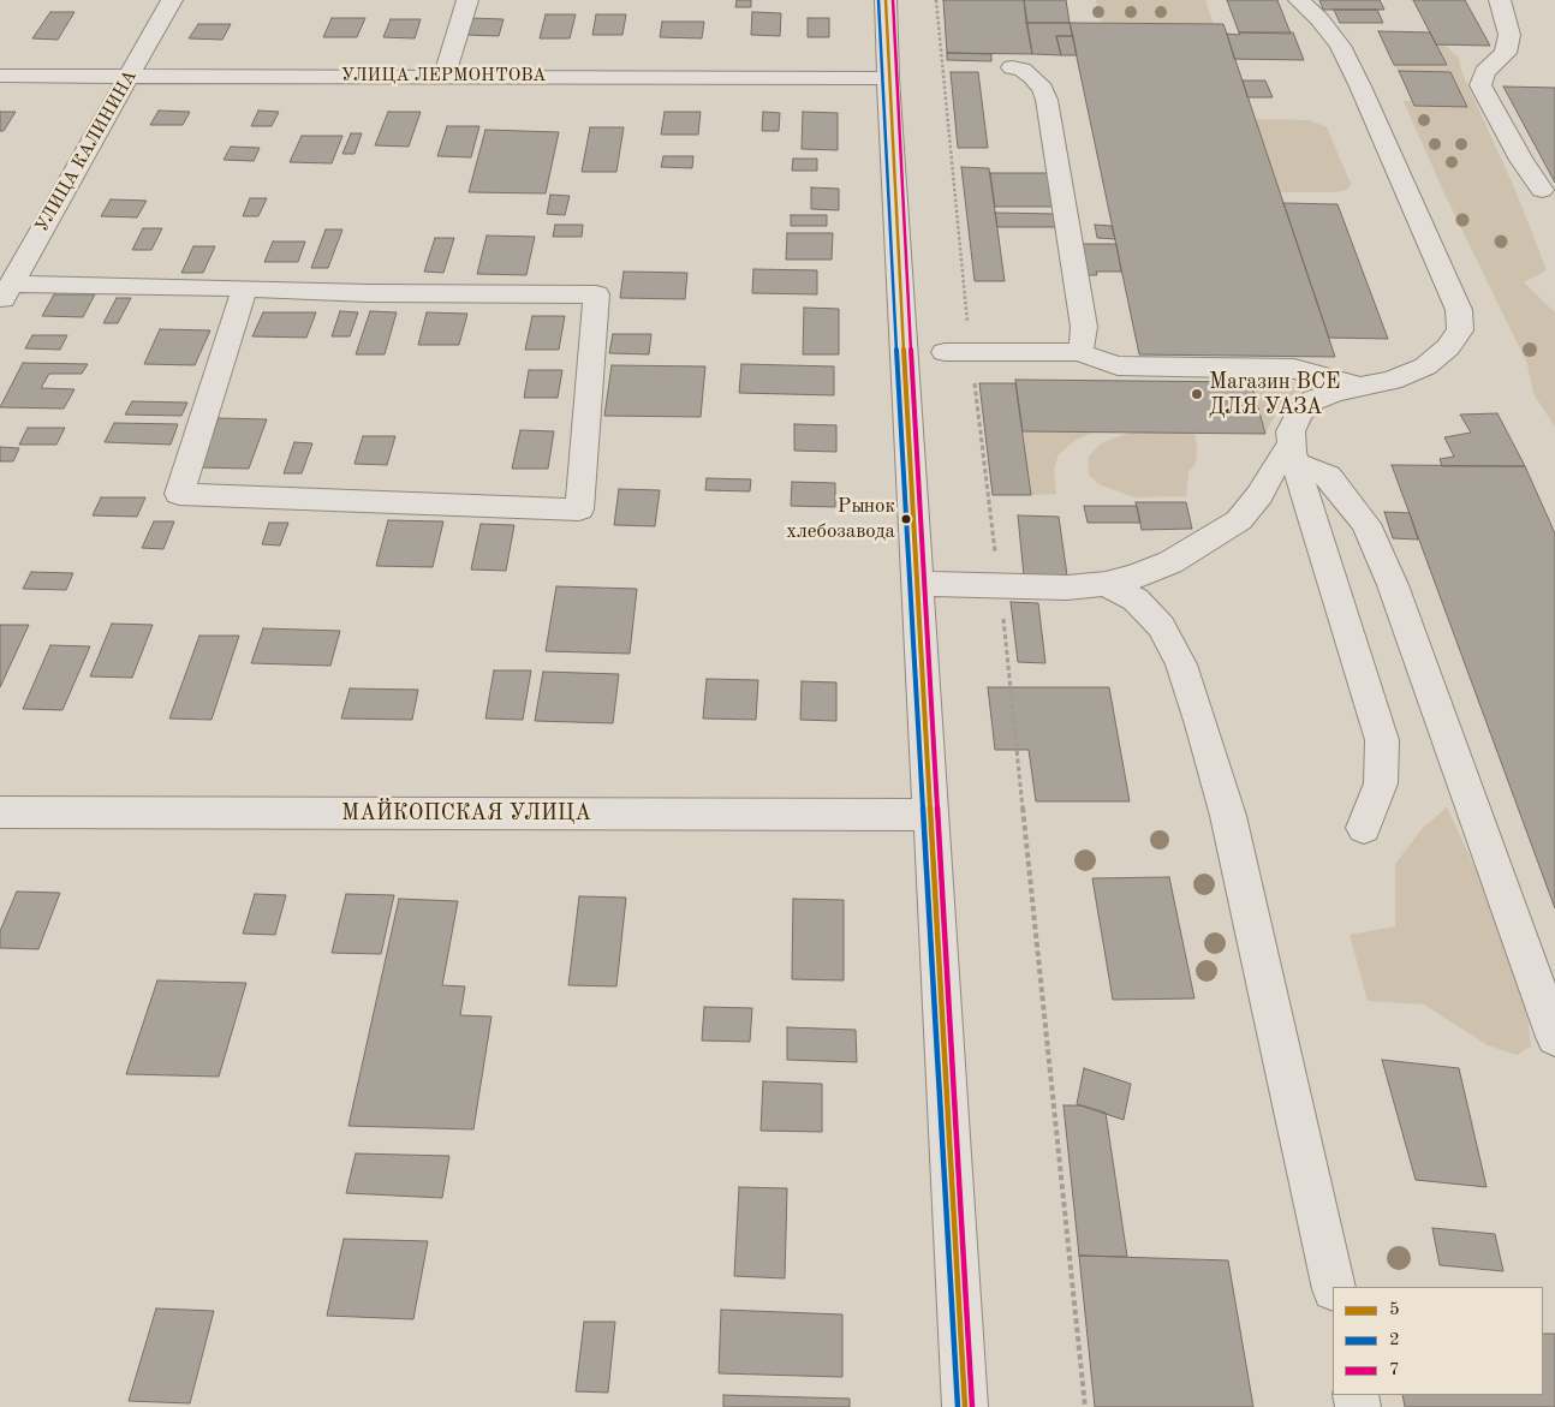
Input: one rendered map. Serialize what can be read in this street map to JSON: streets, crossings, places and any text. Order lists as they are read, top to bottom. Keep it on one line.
{"streets":{"street":["УЛИЦА ЛЕРМОНТОВА","УЛИЦА КАЛИНИНА","МАЙКОПСКАЯ УЛИЦА"]},"crossings":[["УЛИЦА ЛЕРМОНТОВА","УЛИЦА КАЛИНИНА"]],"places":["Магазин ВСЕ ДЛЯ УАЗА","Рынок хлебозавода"],"lines":["transit line 5","transit line 2","transit line 7"],"legend":["5","2","7"]}
